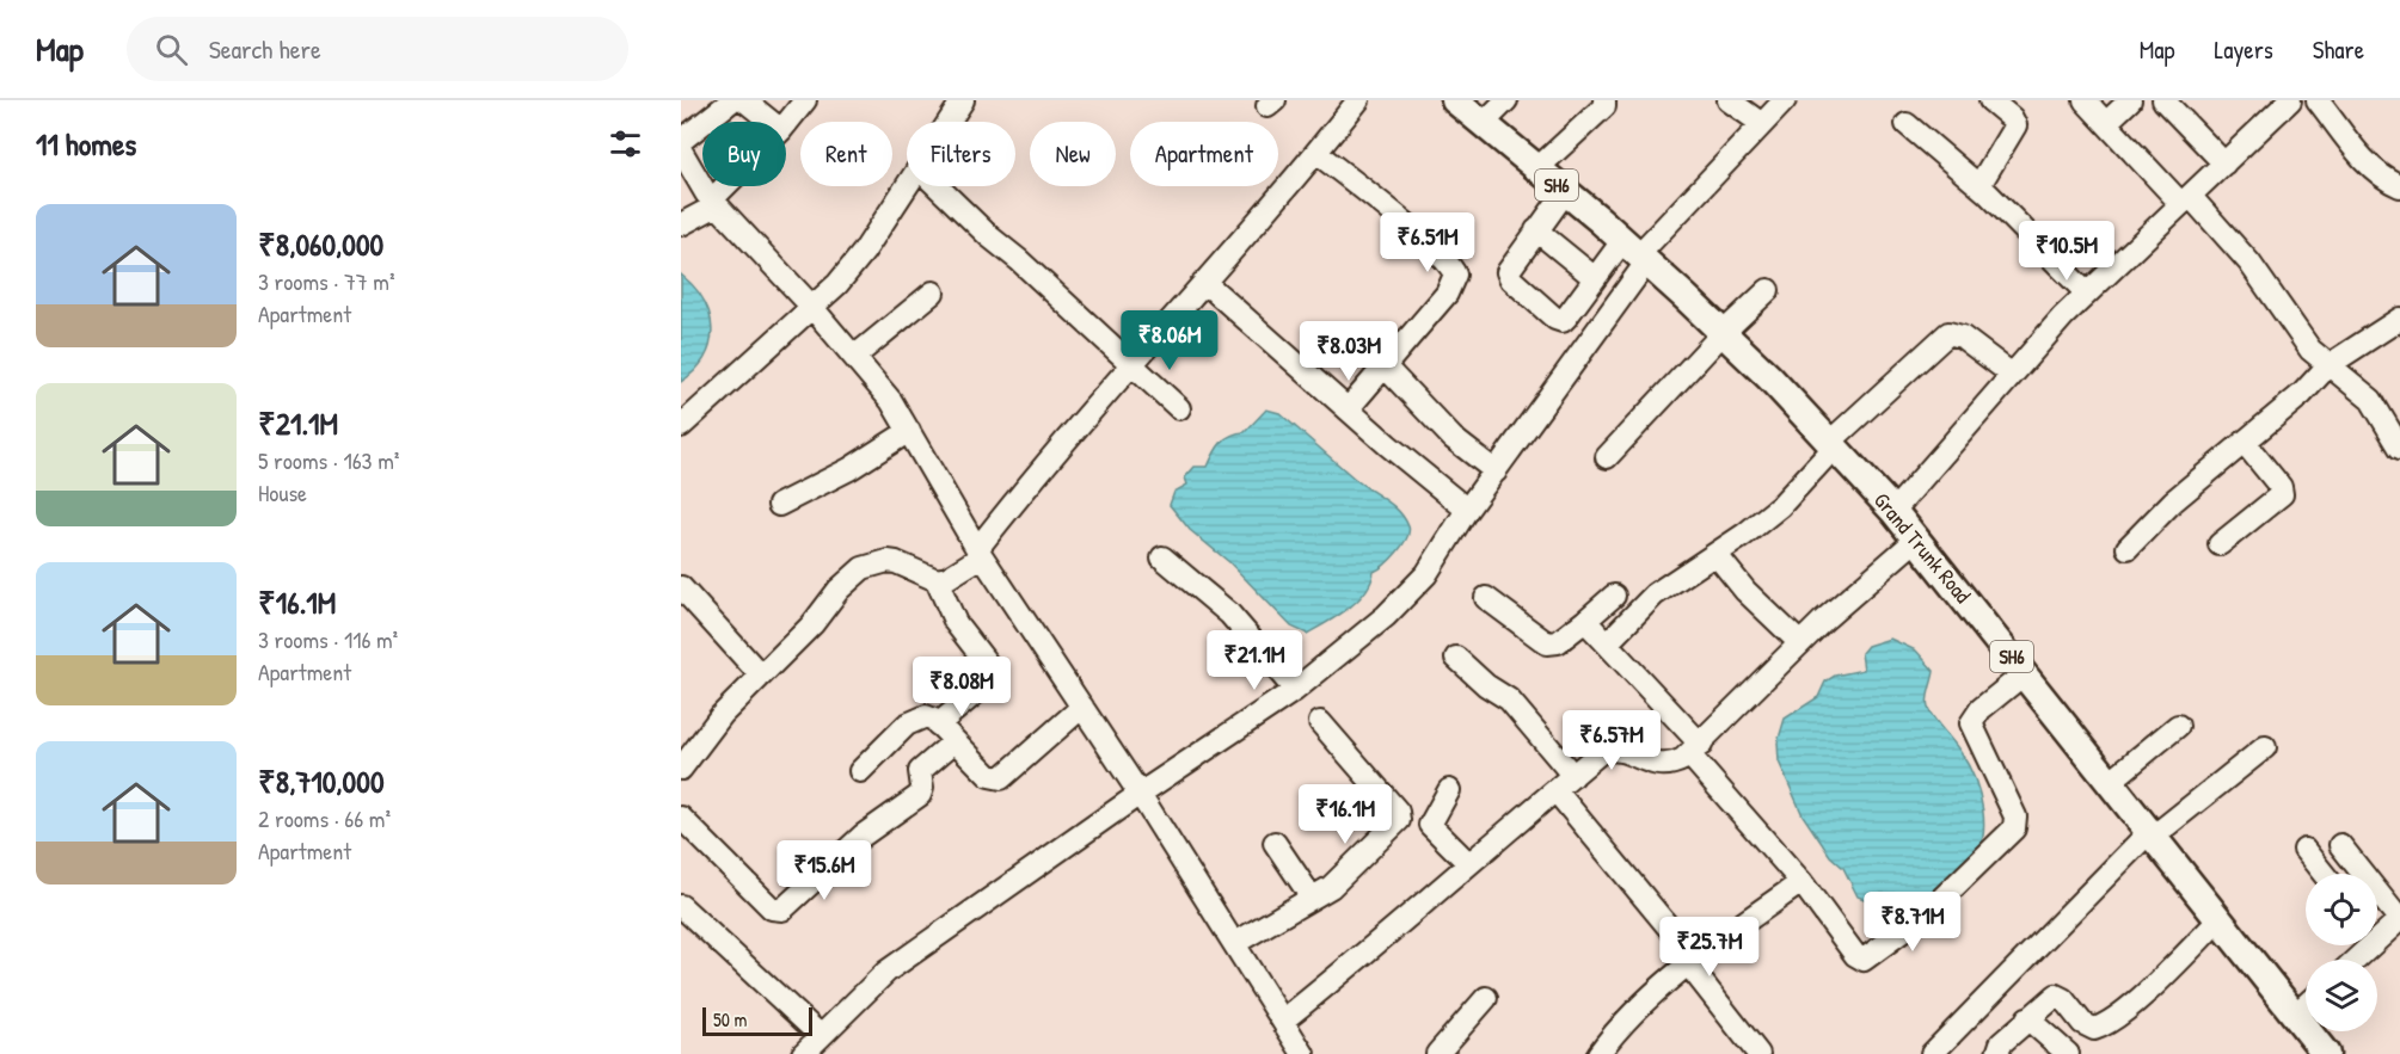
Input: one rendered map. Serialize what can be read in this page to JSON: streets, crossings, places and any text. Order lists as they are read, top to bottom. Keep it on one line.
{"streets":{"main road":["SH6","Grand Trunk Road"]},"scale_bar":"50 m","page":{"header":"Map","search":"Search here","nav":["Map","Layers","Share"],"heading":"11 homes","chip":["Buy","Rent","Filters","New","Apartment"],"list":[{"name":"₹8,060,000","note":"3 rooms · 77 m² · Apartment"},{"name":"₹21.1M","note":"5 rooms · 163 m² · House"},{"name":"₹16.1M","note":"3 rooms · 116 m² · Apartment"},{"name":"₹8,710,000","note":"2 rooms · 66 m² · Apartment"}],"price":["₹6.51M","₹10.5M","₹8.06M","₹8.03M","₹21.1M","₹8.08M","₹6.57M","₹16.1M","₹15.6M","₹8.71M","₹25.7M"],"scale":"50 m"}}
